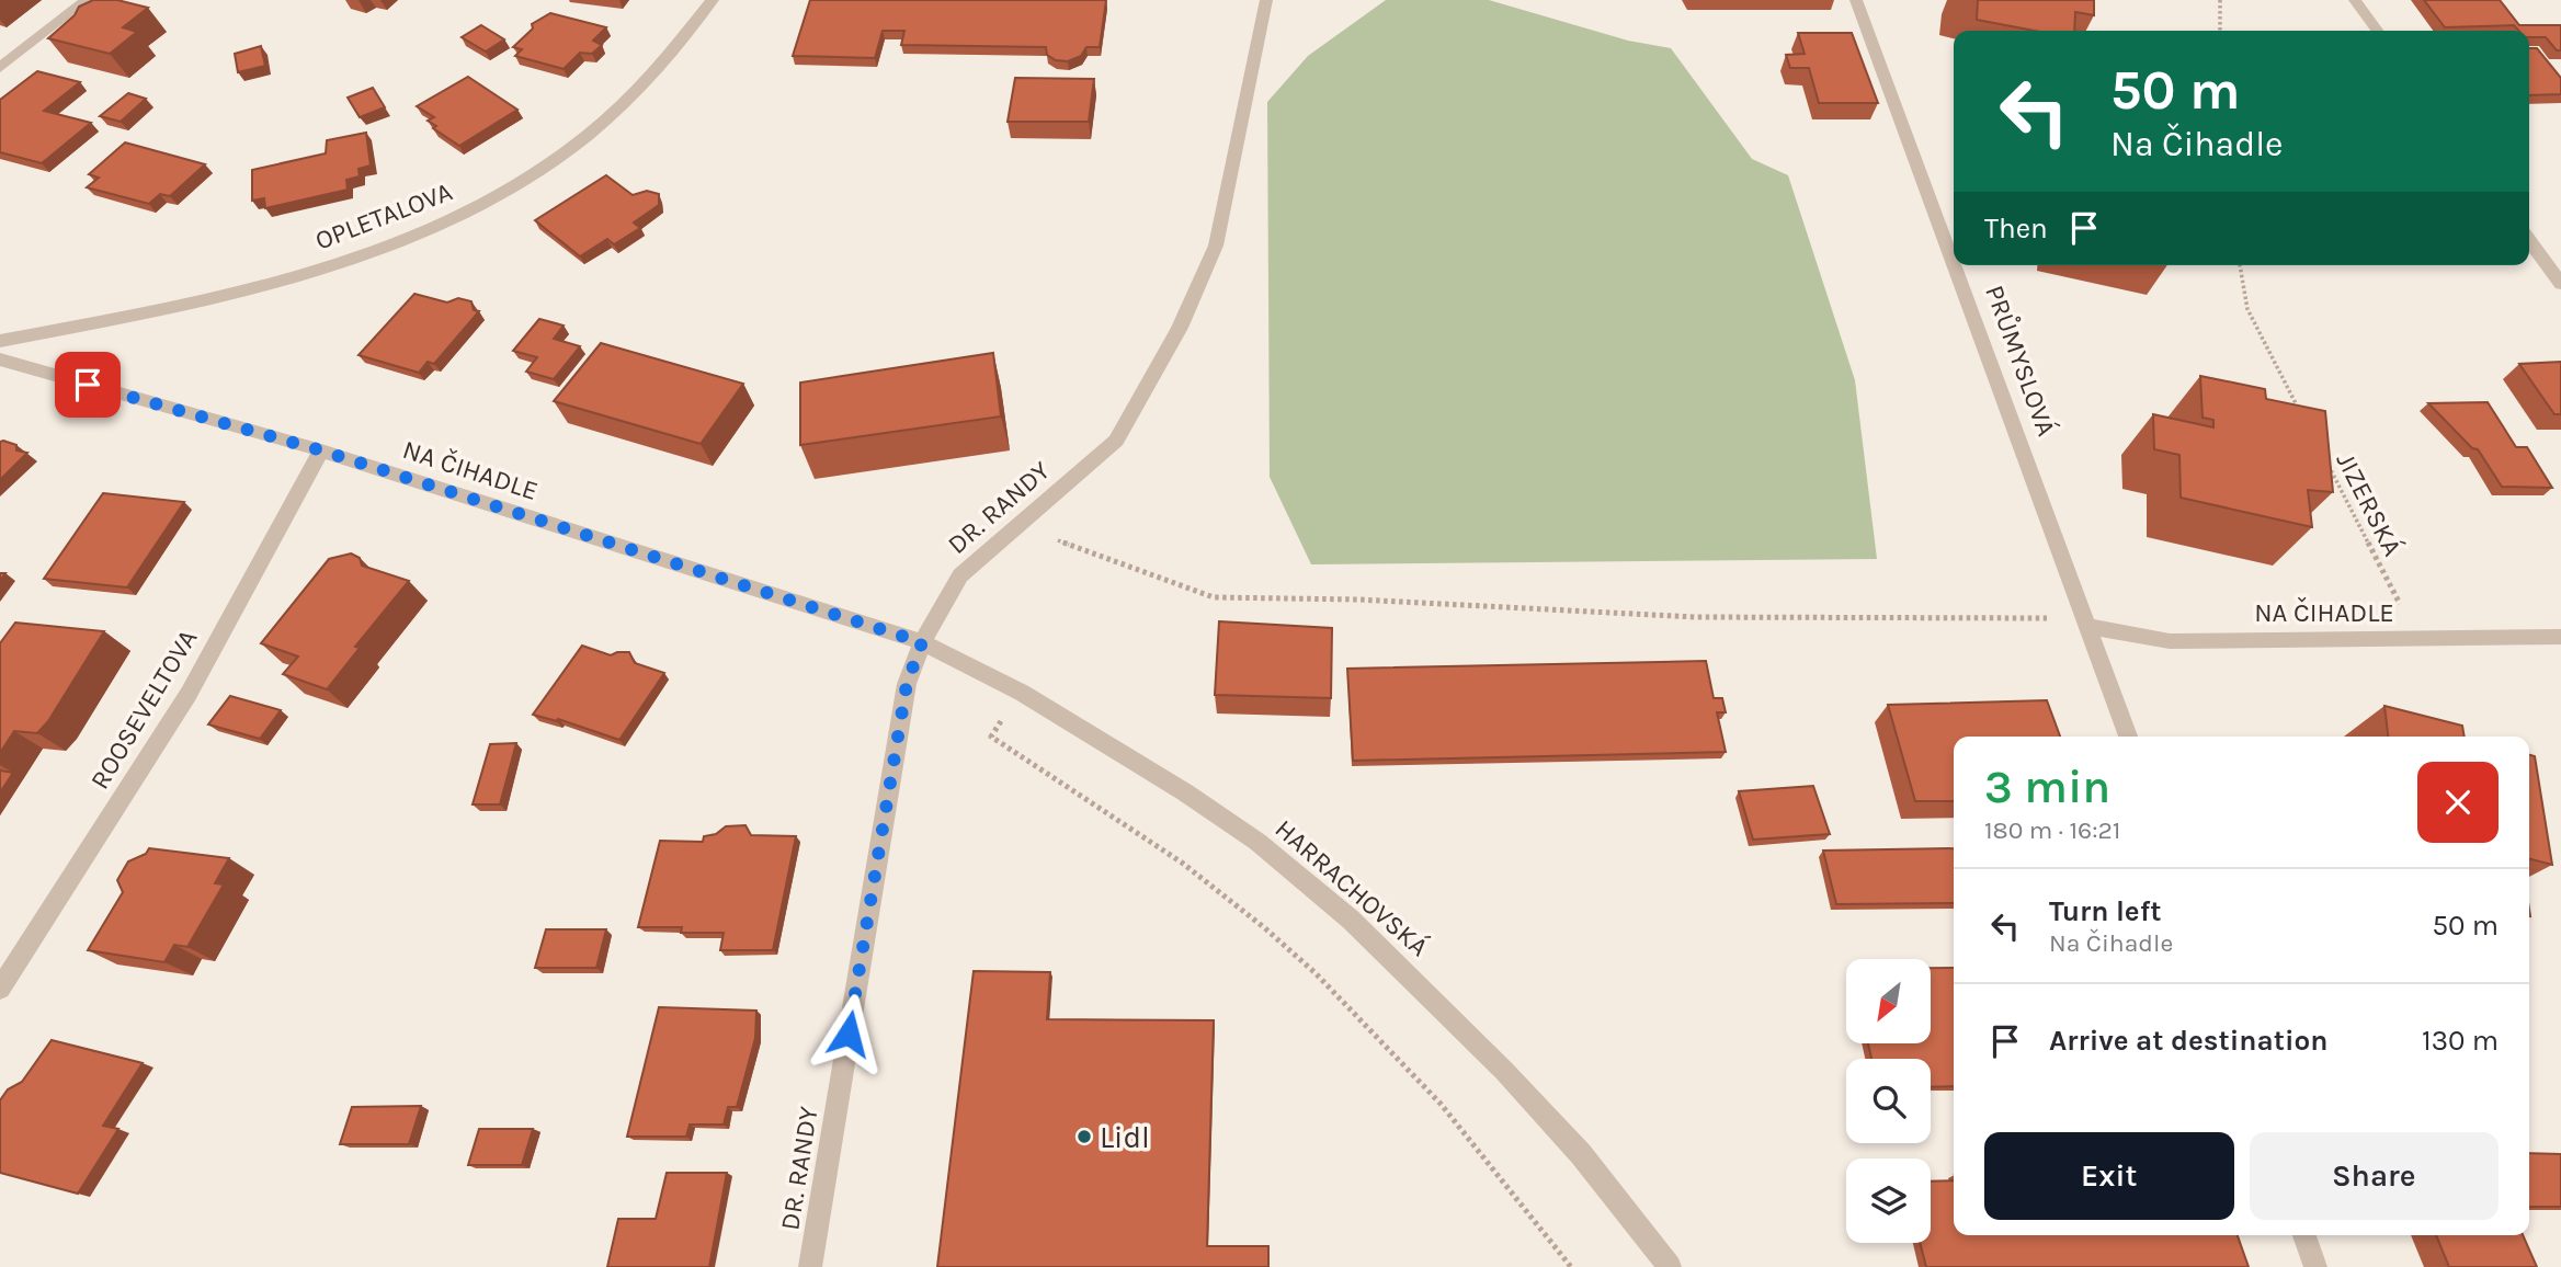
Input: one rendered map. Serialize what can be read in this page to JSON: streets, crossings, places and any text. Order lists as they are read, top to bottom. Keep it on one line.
{"streets":{"street":["OPLETALOVA","PRŮMYSLOVÁ","NA ČIHADLE","DR. RANDY","ROOSEVELTOVA","HARRACHOVSKÁ"],"path":["JIZERSKÁ"]},"crossings":[["PRŮMYSLOVÁ","NA ČIHADLE"],["NA ČIHADLE","JIZERSKÁ"],["NA ČIHADLE","DR. RANDY"],["NA ČIHADLE","ROOSEVELTOVA"],["NA ČIHADLE","HARRACHOVSKÁ"],["DR. RANDY","HARRACHOVSKÁ"]],"places":["Lidl"],"north":"bottom left","page":{"turn":["50 m","Na Čihadle"],"then":"Then","heading":["3 min","180 m · 16:21"],"list":[{"name":"Turn left","note":"Na Čihadle","value":"50 m"},{"name":"Arrive at destination","value":"130 m"}],"buttons":["Exit","Share"]}}
